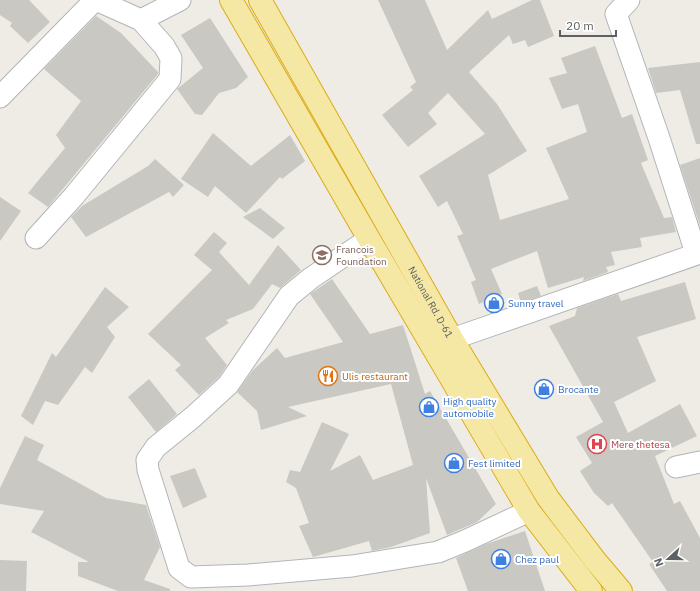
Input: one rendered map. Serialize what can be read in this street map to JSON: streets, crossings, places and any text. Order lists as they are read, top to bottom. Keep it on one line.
{"streets":{"highway":["National Rd. D-61"]},"places":{"school or university":["Francois Foundation"],"shop":["Sunny travel","Brocante","High quality automobile","Fest limited","Chez paul"],"restaurant":["Ulis restaurant"],"hospital":["Mere thetesa"]},"scale_bar":"20 m","north":"left"}
